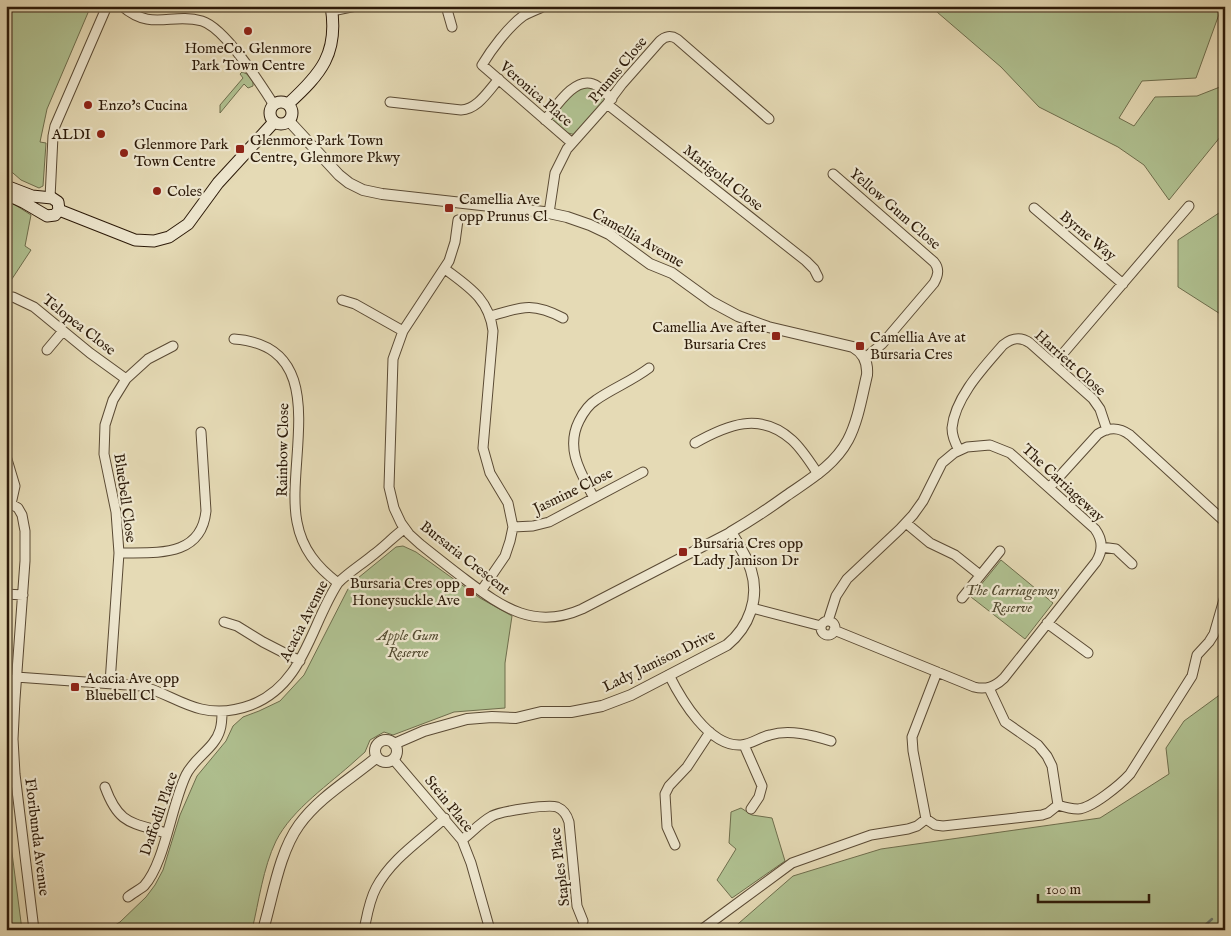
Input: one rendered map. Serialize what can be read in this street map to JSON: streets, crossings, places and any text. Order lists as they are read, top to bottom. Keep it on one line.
{"streets":{"street":["Prunus Close","Veronica Place","Marigold Close","Yellow Gum Close","Byrne Way","Camellia Avenue","Telopea Close","Harriett Close","Rainbow Close","The Carriageway","Jasmine Close","Bluebell Close","Bursaria Crescent","Acacia Avenue","Lady Jamison Drive","Stein Place","Daffodil Place","Floribunda Avenue","Staples Place"]},"crossings":[["Prunus Close","Veronica Place"],["Prunus Close","Marigold Close"],["Prunus Close","Camellia Avenue"],["Veronica Place","Marigold Close"],["Yellow Gum Close","Camellia Avenue"],["Yellow Gum Close","Bursaria Crescent"],["Camellia Avenue","Bursaria Crescent"],["Telopea Close","Bluebell Close"],["Harriett Close","The Carriageway"],["Rainbow Close","Acacia Avenue"],["Bluebell Close","Acacia Avenue"],["Bursaria Crescent","Acacia Avenue"],["Bursaria Crescent","Lady Jamison Drive"],["Acacia Avenue","Daffodil Place"],["Acacia Avenue","Floribunda Avenue"],["Lady Jamison Drive","Stein Place"],["Stein Place","Staples Place"]],"parks":["The Carriageway Reserve","Apple Gum Reserve"],"places":{"other":["HomeCo. Glenmore Park Town Centre","Enzo's Cucina","ALDI","Glenmore Park Town Centre","Coles"],"transit":["Glenmore Park Town Centre, Glenmore Pkwy","Camellia Ave opp Prunus Cl","Camellia Ave after Bursaria Cres","Camellia Ave at Bursaria Cres","Bursaria Cres opp Lady Jamison Dr","Bursaria Cres opp Honeysuckle Ave","Acacia Ave opp Bluebell Cl"]},"scale_bar":"100 m"}
